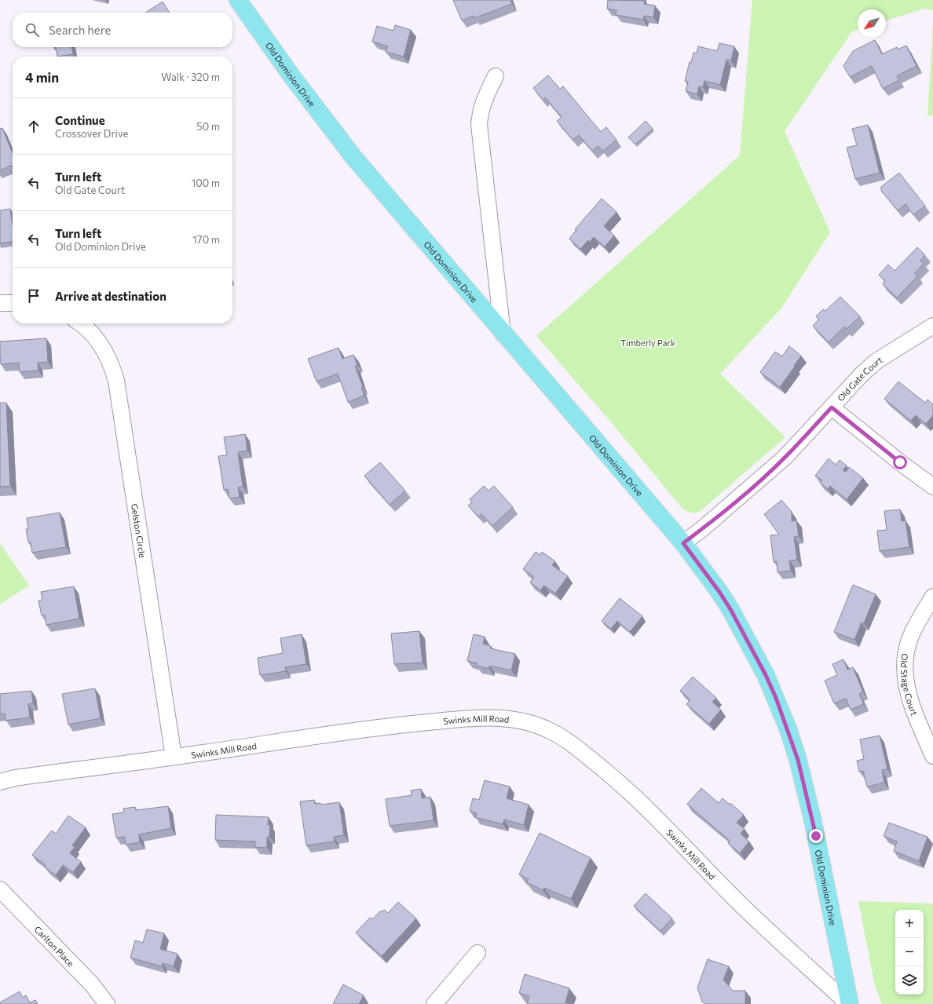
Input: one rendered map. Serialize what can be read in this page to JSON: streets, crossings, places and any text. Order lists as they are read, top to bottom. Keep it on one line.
{"streets":{"main road":["Old Dominion Drive"],"street":["Old Gate Court","Gelston Circle","Old Stage Court","Swinks Mill Road","Carlton Place"]},"crossings":[["Old Dominion Drive","Old Gate Court"],["Old Dominion Drive","Swinks Mill Road"],["Gelston Circle","Swinks Mill Road"]],"parks":["Timberly Park"],"north":"bottom left","page":{"search":"Search here","heading":["4 min","Walk · 320 m"],"list":[["Continue","Crossover Drive","50 m"],["Turn left","Old Gate Court","100 m"],["Turn left","Old Dominion Drive","170 m"],"Arrive at destination"],"map_buttons":["+","−"]}}
